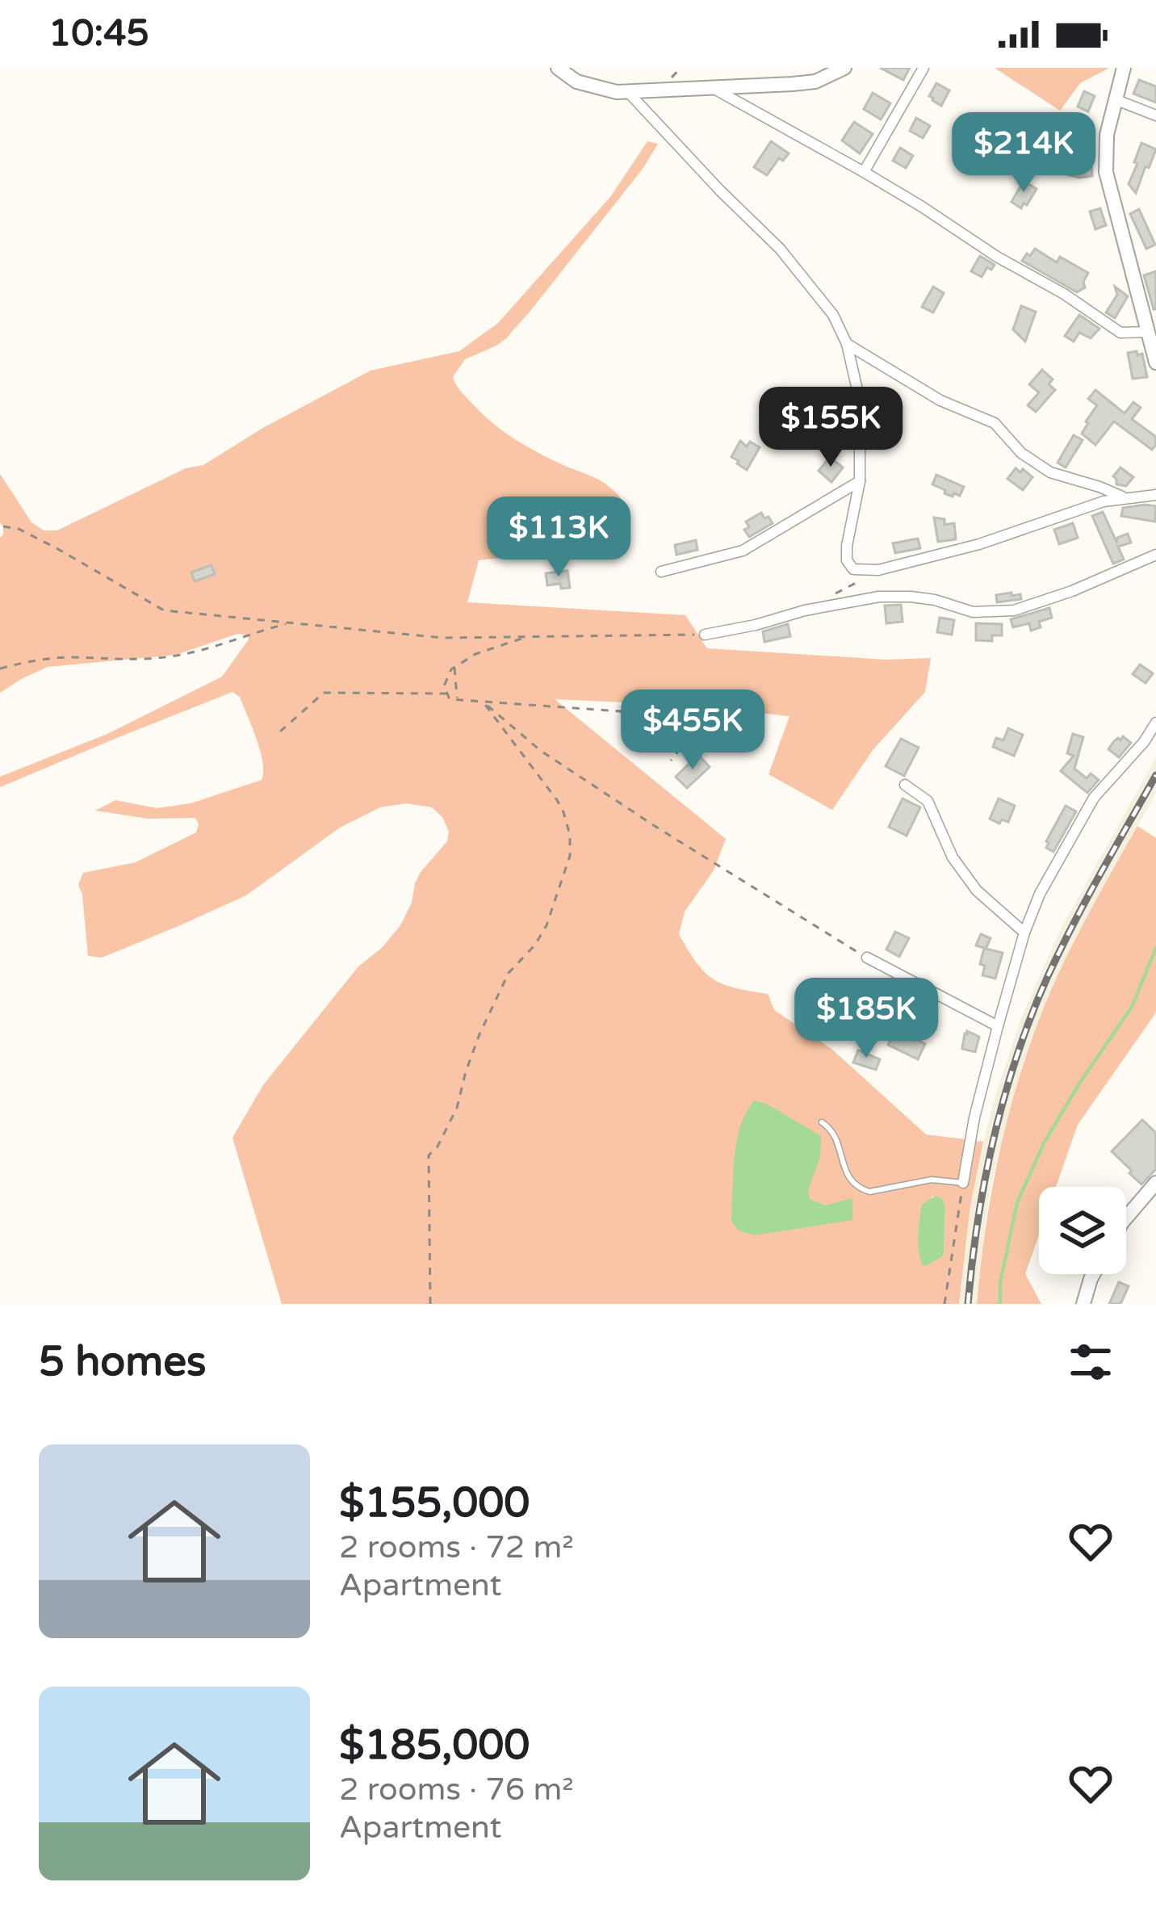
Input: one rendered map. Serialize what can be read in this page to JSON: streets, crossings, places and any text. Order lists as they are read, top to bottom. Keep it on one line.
{"page":{"status":"10:45","price":["$214K","$155K","$113K","$455K","$185K"],"heading":"5 homes","list":[{"name":"$155,000","note":"2 rooms · 72 m² · Apartment"},{"name":"$185,000","note":"2 rooms · 76 m² · Apartment"}]}}
